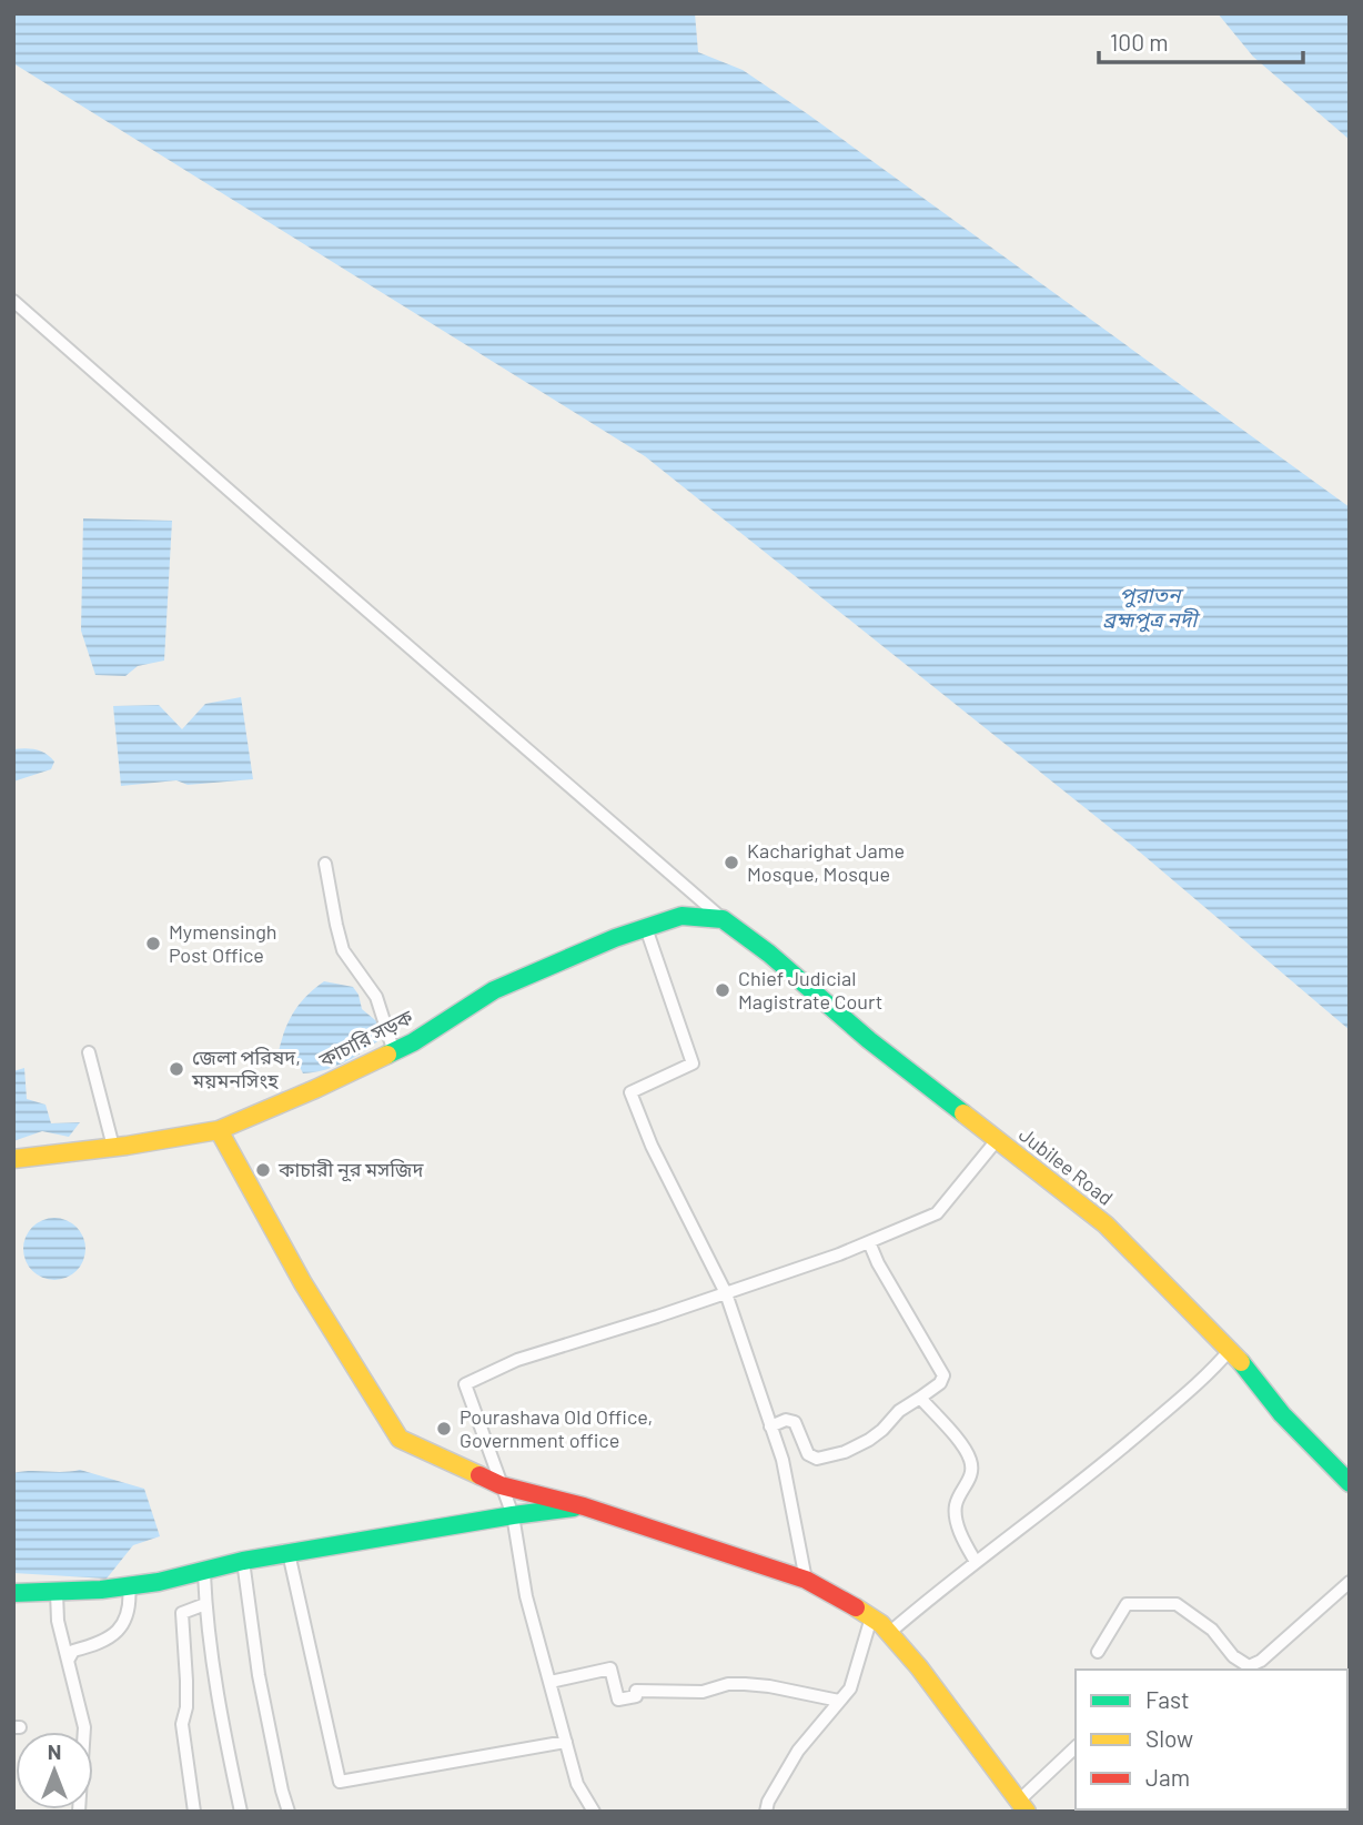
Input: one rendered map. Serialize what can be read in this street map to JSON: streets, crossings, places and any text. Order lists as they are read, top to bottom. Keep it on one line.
{"streets":{"street":["কাচারি সড়ক","Jubilee Road"]},"crossings":[["কাচারি সড়ক","Jubilee Road"]],"water":["পুরাতন ব্রহ্মপুত্র নদী"],"places":["Kacharighat Jame Mosque, Mosque","Mymensingh Post Office","Chief Judicial Magistrate Court","জেলা পরিষদ, ময়মনসিংহ","কাচারী নূর মসজিদ","Pourashava Old Office, Government office"],"legend":["Fast","Slow","Jam"],"scale_bar":"100 m","north":"top"}
